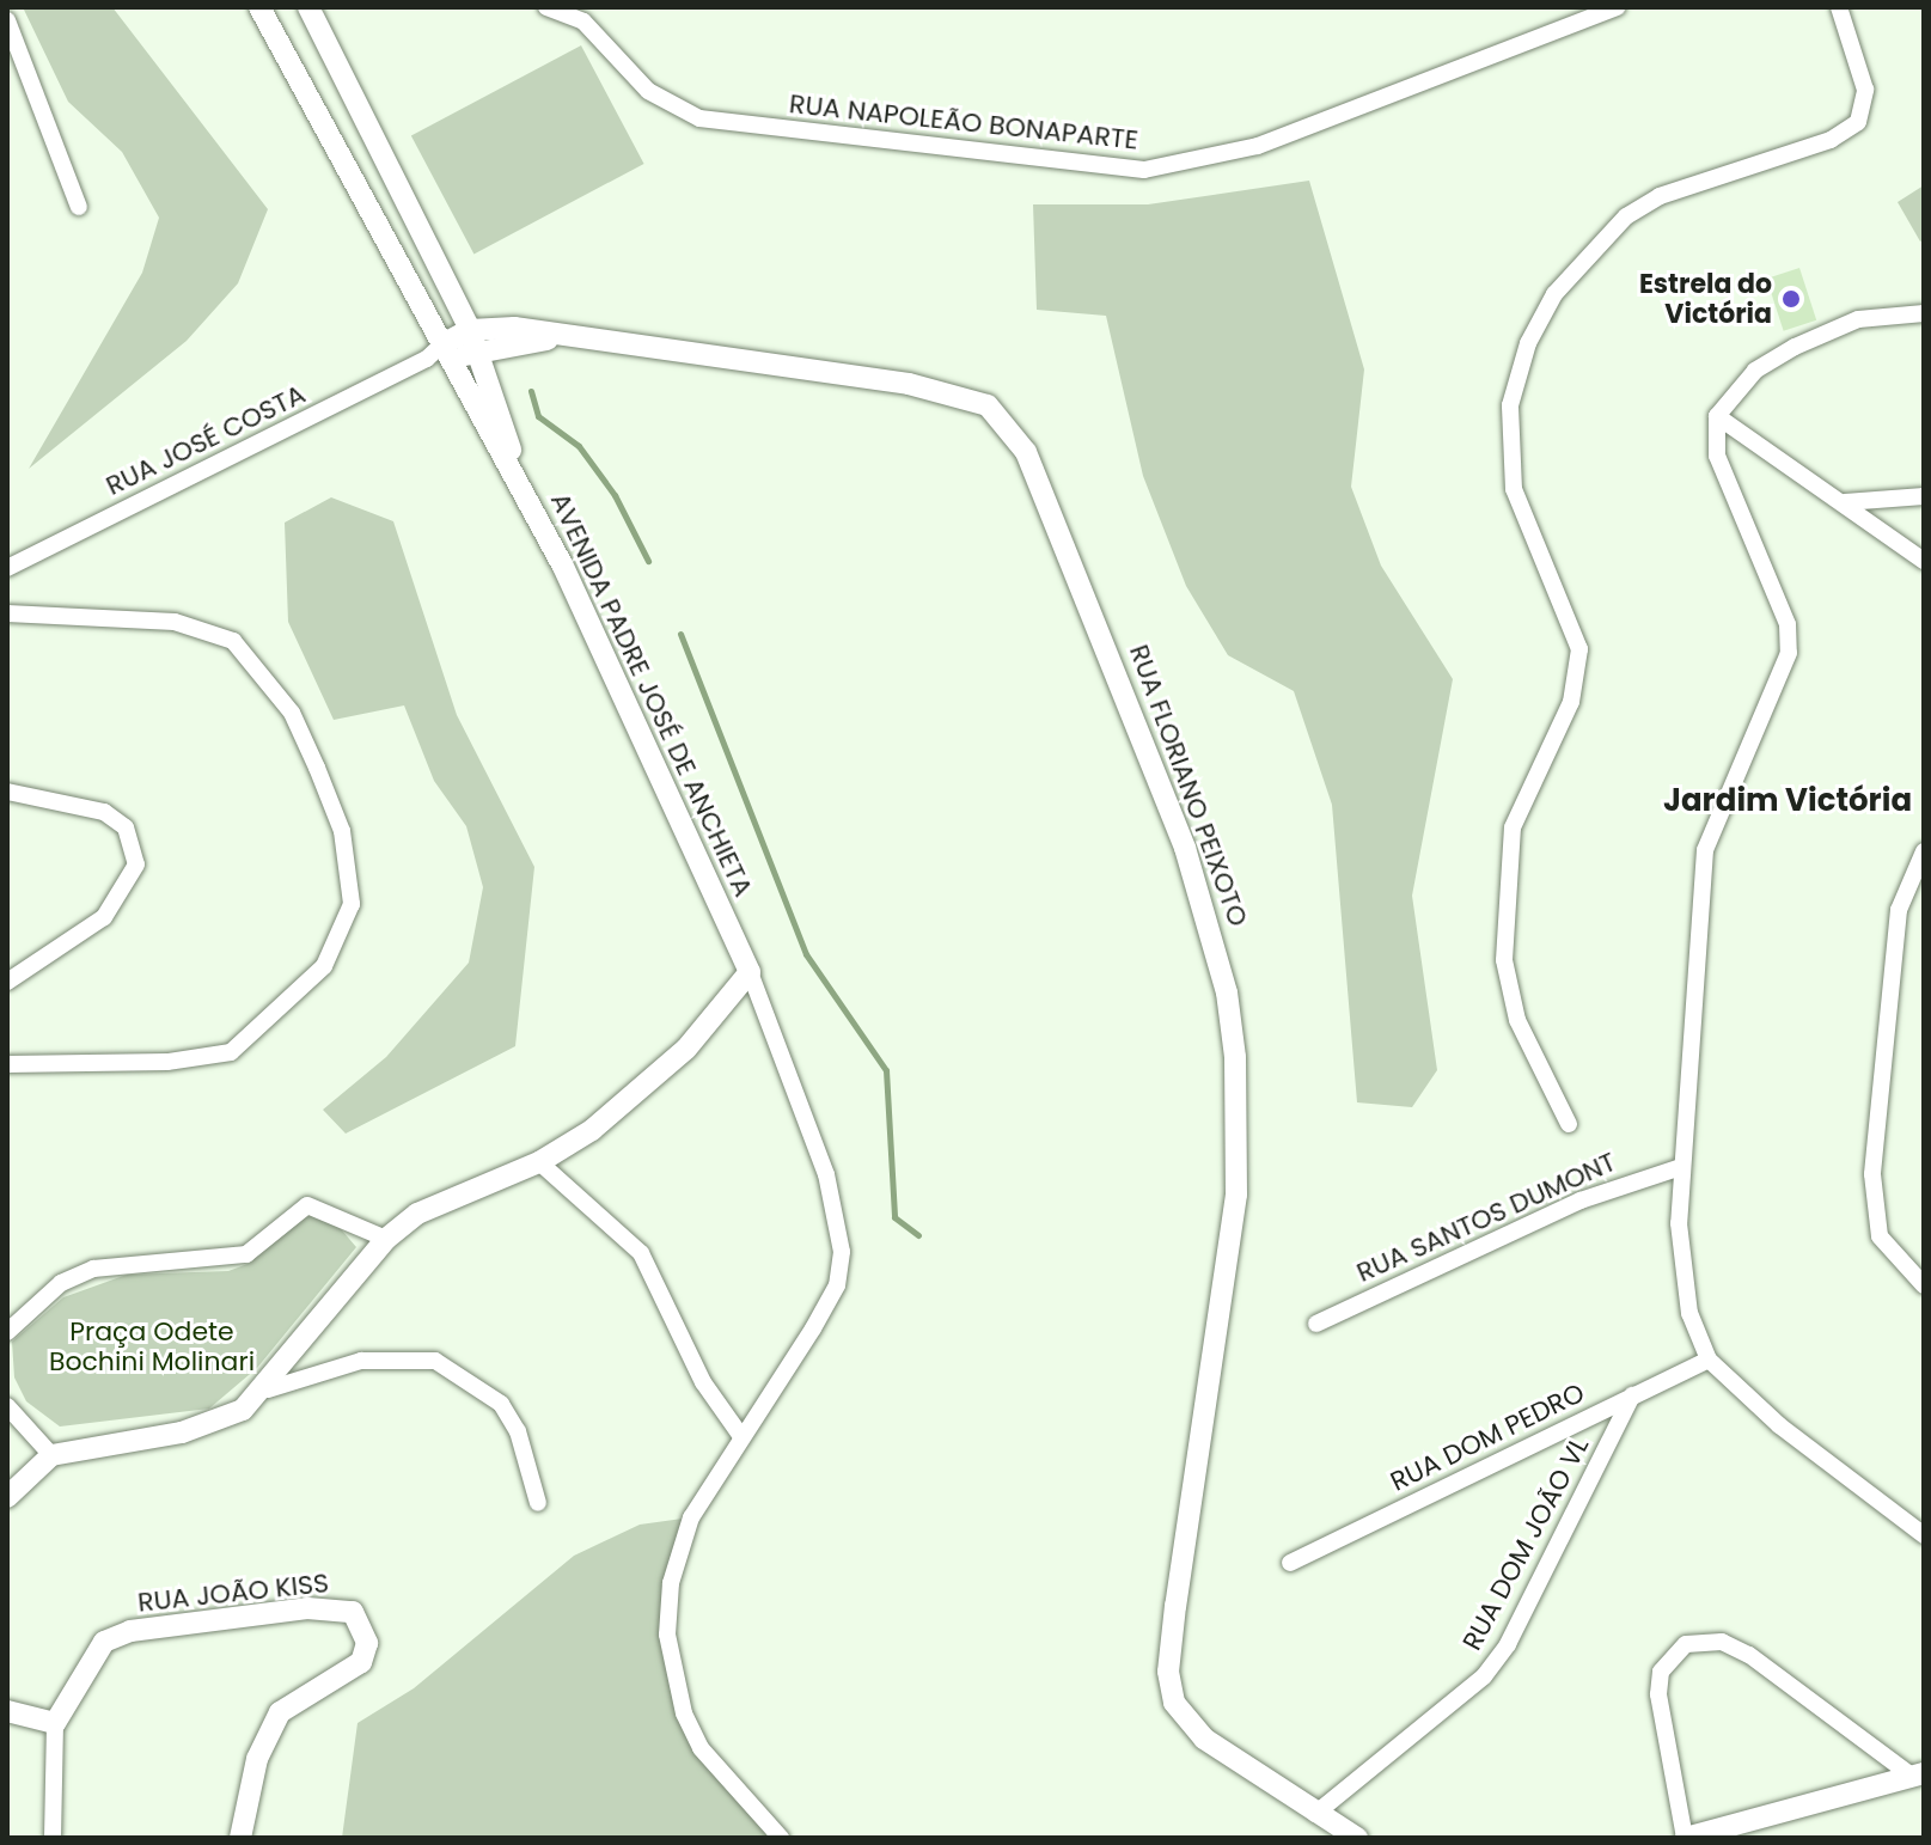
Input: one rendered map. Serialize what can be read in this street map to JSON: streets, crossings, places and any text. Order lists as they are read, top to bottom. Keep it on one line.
{"streets":{"street":["RUA NAPOLEÃO BONAPARTE","RUA JOSÉ COSTA","AVENIDA PADRE JOSÉ DE ANCHIETA","RUA FLORIANO PEIXOTO","RUA SANTOS DUMONT","RUA DOM PEDRO","RUA DOM JOÃO VL","RUA JOÃO KISS"]},"crossings":[["RUA FLORIANO PEIXOTO","RUA DOM JOÃO VL"],["RUA DOM PEDRO","RUA DOM JOÃO VL"]],"districts":["Jardim Victória"],"parks":["Praça Odete Bochini Molinari"],"places":["Estrela do Victória"]}
